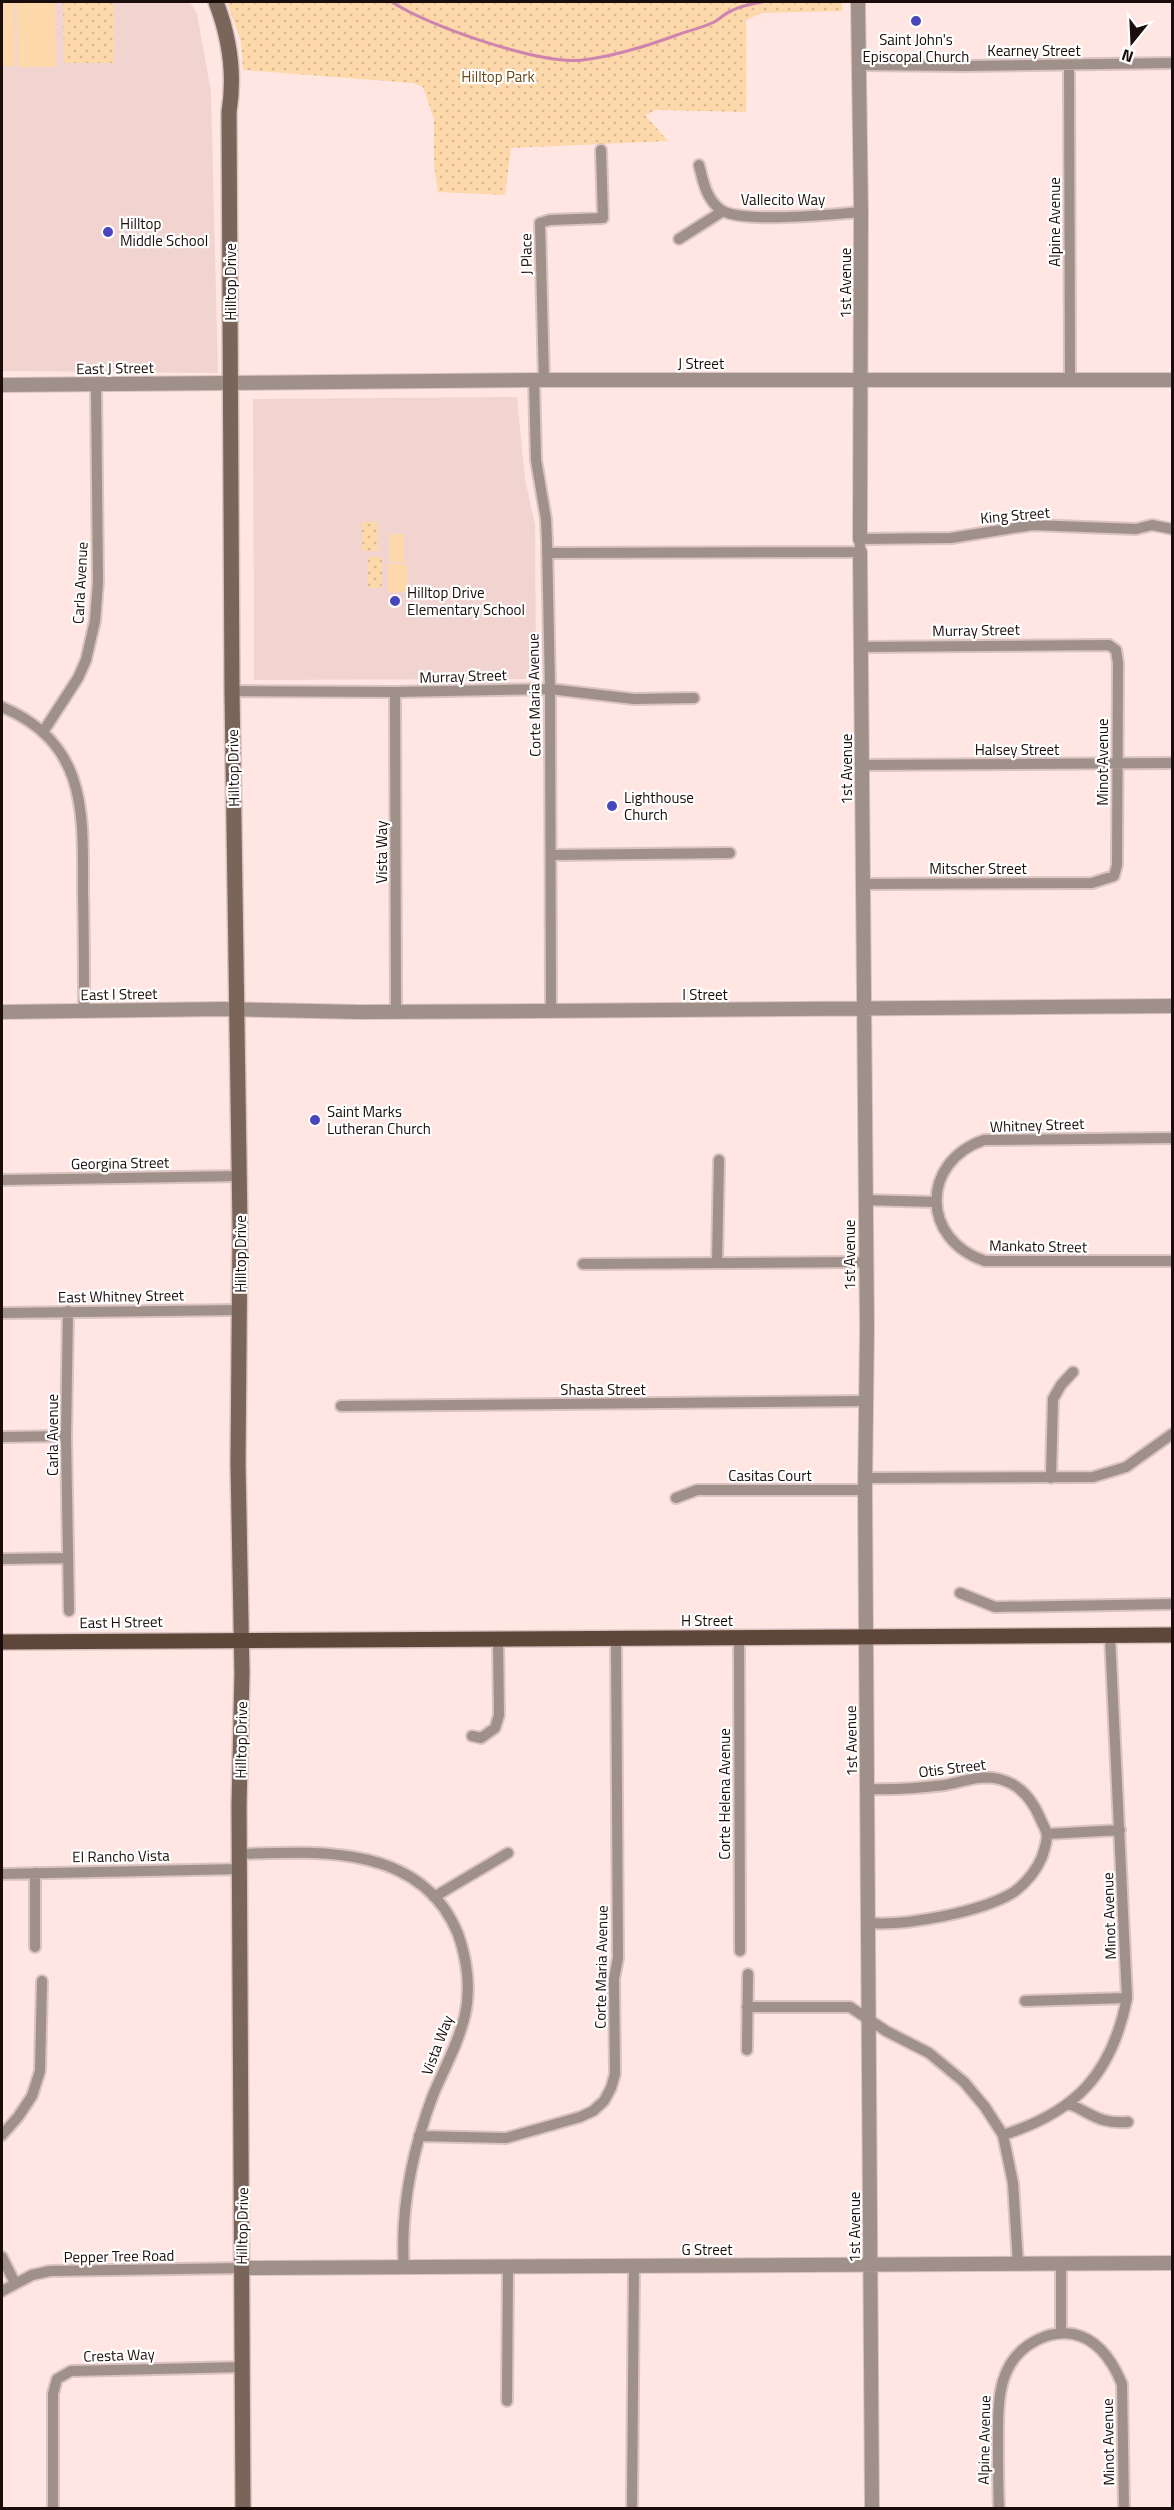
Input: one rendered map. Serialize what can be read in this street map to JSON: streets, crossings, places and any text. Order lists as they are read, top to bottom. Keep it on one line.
{"streets":{"main road":["Hilltop Drive","H Street","East H Street"],"street":["Kearney Street","Vallecito Way","Alpine Avenue","J Place","1st Avenue","J Street","East J Street","King Street","Carla Avenue","Murray Street","Corte Maria Avenue","Halsey Street","Minot Avenue","Vista Way","Mitscher Street","East I Street","I Street","Whitney Street","Georgina Street","Mankato Street","East Whitney Street","Shasta Street","Casitas Court","Otis Street","Corte Helena Avenue","El Rancho Vista","G Street","Pepper Tree Road","Cresta Way"]},"crossings":[["Kearney Street","Alpine Avenue"],["Kearney Street","1st Avenue"],["Vallecito Way","1st Avenue"],["Alpine Avenue","J Street"],["Alpine Avenue","Minot Avenue"],["J Place","J Street"],["J Place","Corte Maria Avenue"],["Hilltop Drive","J Street"],["Hilltop Drive","East J Street"],["Hilltop Drive","Murray Street"],["Hilltop Drive","Vista Way"],["Hilltop Drive","East I Street"],["Hilltop Drive","I Street"],["Hilltop Drive","Georgina Street"],["Hilltop Drive","East Whitney Street"],["Hilltop Drive","H Street"],["Hilltop Drive","East H Street"],["Hilltop Drive","El Rancho Vista"],["Hilltop Drive","G Street"],["Hilltop Drive","Pepper Tree Road"],["Hilltop Drive","Cresta Way"],["1st Avenue","J Street"],["1st Avenue","King Street"],["1st Avenue","Murray Street"],["1st Avenue","Halsey Street"],["1st Avenue","Mitscher Street"],["1st Avenue","I Street"],["1st Avenue","Shasta Street"],["1st Avenue","Casitas Court"],["1st Avenue","H Street"],["1st Avenue","Otis Street"],["1st Avenue","G Street"],["J Street","East J Street"],["J Street","Corte Maria Avenue"],["East J Street","Carla Avenue"],["King Street","Corte Maria Avenue"],["Carla Avenue","East Whitney Street"],["Murray Street","Corte Maria Avenue"],["Murray Street","Minot Avenue"],["Murray Street","Vista Way"],["Corte Maria Avenue","Vista Way"],["Corte Maria Avenue","I Street"],["Corte Maria Avenue","H Street"],["Halsey Street","Minot Avenue"],["Minot Avenue","Mitscher Street"],["Minot Avenue","H Street"],["Vista Way","I Street"],["Vista Way","El Rancho Vista"],["Vista Way","G Street"],["East I Street","I Street"],["Whitney Street","Mankato Street"],["H Street","East H Street"],["H Street","Corte Helena Avenue"],["G Street","Pepper Tree Road"]],"parks":["Hilltop Park"],"places":["Saint John's Episcopal Church","Hilltop Middle School","Hilltop Drive Elementary School","Lighthouse Church","Saint Marks Lutheran Church"],"north":"bottom"}
